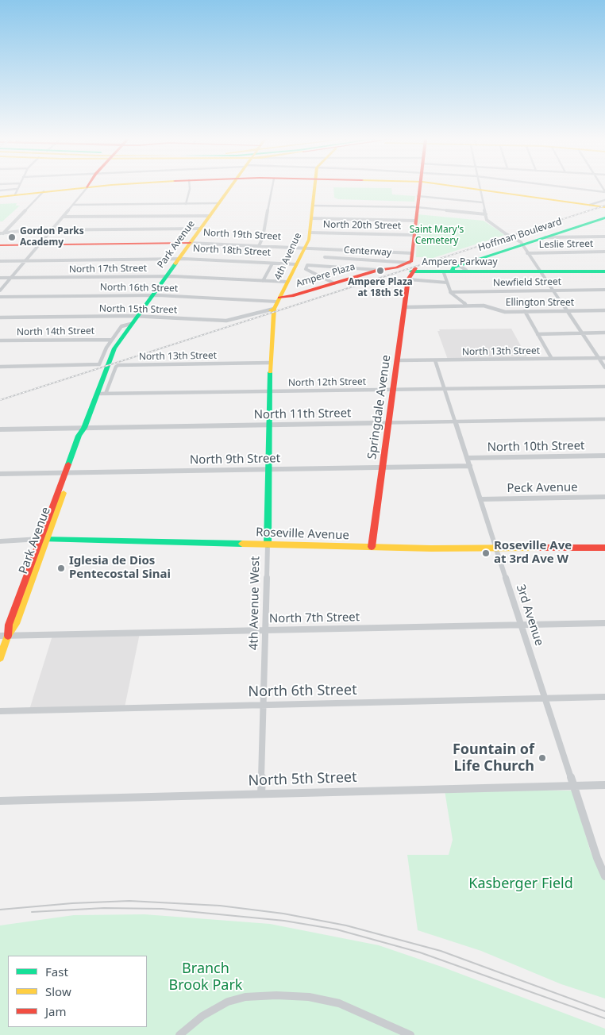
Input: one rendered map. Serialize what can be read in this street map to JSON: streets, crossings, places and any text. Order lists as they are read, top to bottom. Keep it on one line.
{"streets":{"main road":["North 19th Street","Hoffman Boulevard","Park Avenue","4th Avenue","Ampere Parkway","Ampere Plaza","Springdale Avenue","Roseville Avenue","4th Avenue West"],"street":["North 20th Street","Leslie Street","North 18th Street","Centerway","North 17th Street","Newfield Street","North 16th Street","Ellington Street","North 15th Street","North 14th Street","North 13th Street","North 12th Street","North 11th Street","North 10th Street","North 9th Street","Peck Avenue","3rd Avenue","North 7th Street","North 6th Street","North 5th Street"]},"crossings":[["North 20th Street","4th Avenue"],["North 19th Street","Park Avenue"],["North 19th Street","4th Avenue"],["Hoffman Boulevard","Ampere Parkway"],["Park Avenue","North 18th Street"],["Park Avenue","North 17th Street"],["Park Avenue","North 16th Street"],["Park Avenue","North 15th Street"],["Park Avenue","North 14th Street"],["Park Avenue","North 12th Street"],["Park Avenue","North 11th Street"],["Park Avenue","North 9th Street"],["Park Avenue","Roseville Avenue"],["Park Avenue","North 7th Street"],["North 18th Street","4th Avenue"],["4th Avenue","North 17th Street"],["4th Avenue","Ampere Plaza"],["4th Avenue","North 16th Street"],["4th Avenue","North 15th Street"],["4th Avenue","4th Avenue West"],["Ampere Parkway","Springdale Avenue"],["Ampere Plaza","North 16th Street"],["Ampere Plaza","North 15th Street"],["North 16th Street","North 15th Street"],["Ellington Street","Springdale Avenue"],["North 13th Street","North 12th Street"],["North 13th Street","Springdale Avenue"],["North 13th Street","4th Avenue West"],["North 13th Street","3rd Avenue"],["North 12th Street","Springdale Avenue"],["North 12th Street","4th Avenue West"],["North 12th Street","3rd Avenue"],["Springdale Avenue","North 11th Street"],["Springdale Avenue","North 9th Street"],["Springdale Avenue","Roseville Avenue"],["North 11th Street","4th Avenue West"],["North 11th Street","3rd Avenue"],["North 10th Street","3rd Avenue"],["North 9th Street","4th Avenue West"],["North 9th Street","3rd Avenue"],["Peck Avenue","3rd Avenue"],["Roseville Avenue","4th Avenue West"],["Roseville Avenue","3rd Avenue"],["4th Avenue West","North 7th Street"],["4th Avenue West","North 6th Street"],["4th Avenue West","North 5th Street"],["3rd Avenue","North 7th Street"],["3rd Avenue","North 6th Street"],["3rd Avenue","North 5th Street"]],"parks":["Saint Mary's Cemetery","Kasberger Field","Branch Brook Park"],"places":["Gordon Parks Academy","Ampere Plaza at 18th St","Roseville Ave at 3rd Ave W","Iglesia de Dios Pentecostal Sinai","Fountain of Life Church"],"legend":["Fast","Slow","Jam"]}
